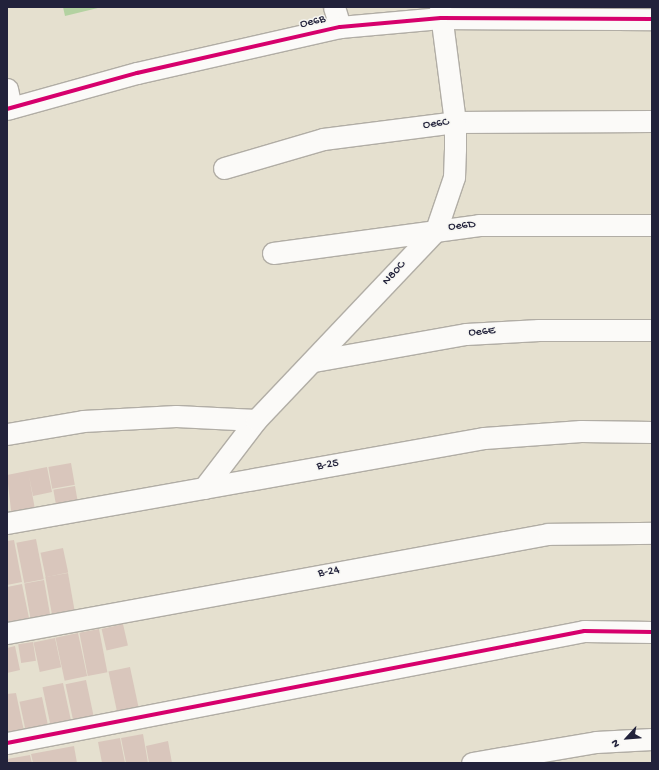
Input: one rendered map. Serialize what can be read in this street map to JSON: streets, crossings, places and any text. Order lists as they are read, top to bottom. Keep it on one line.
{"streets":{"street":["Oe6B","Oe6C","Oe6D","N80C","Oe6E","B-25","B-24"]},"crossings":[["Oe6B","N80C"],["Oe6C","N80C"],["Oe6D","N80C"],["N80C","Oe6E"],["N80C","B-25"]],"north":"bottom left"}
